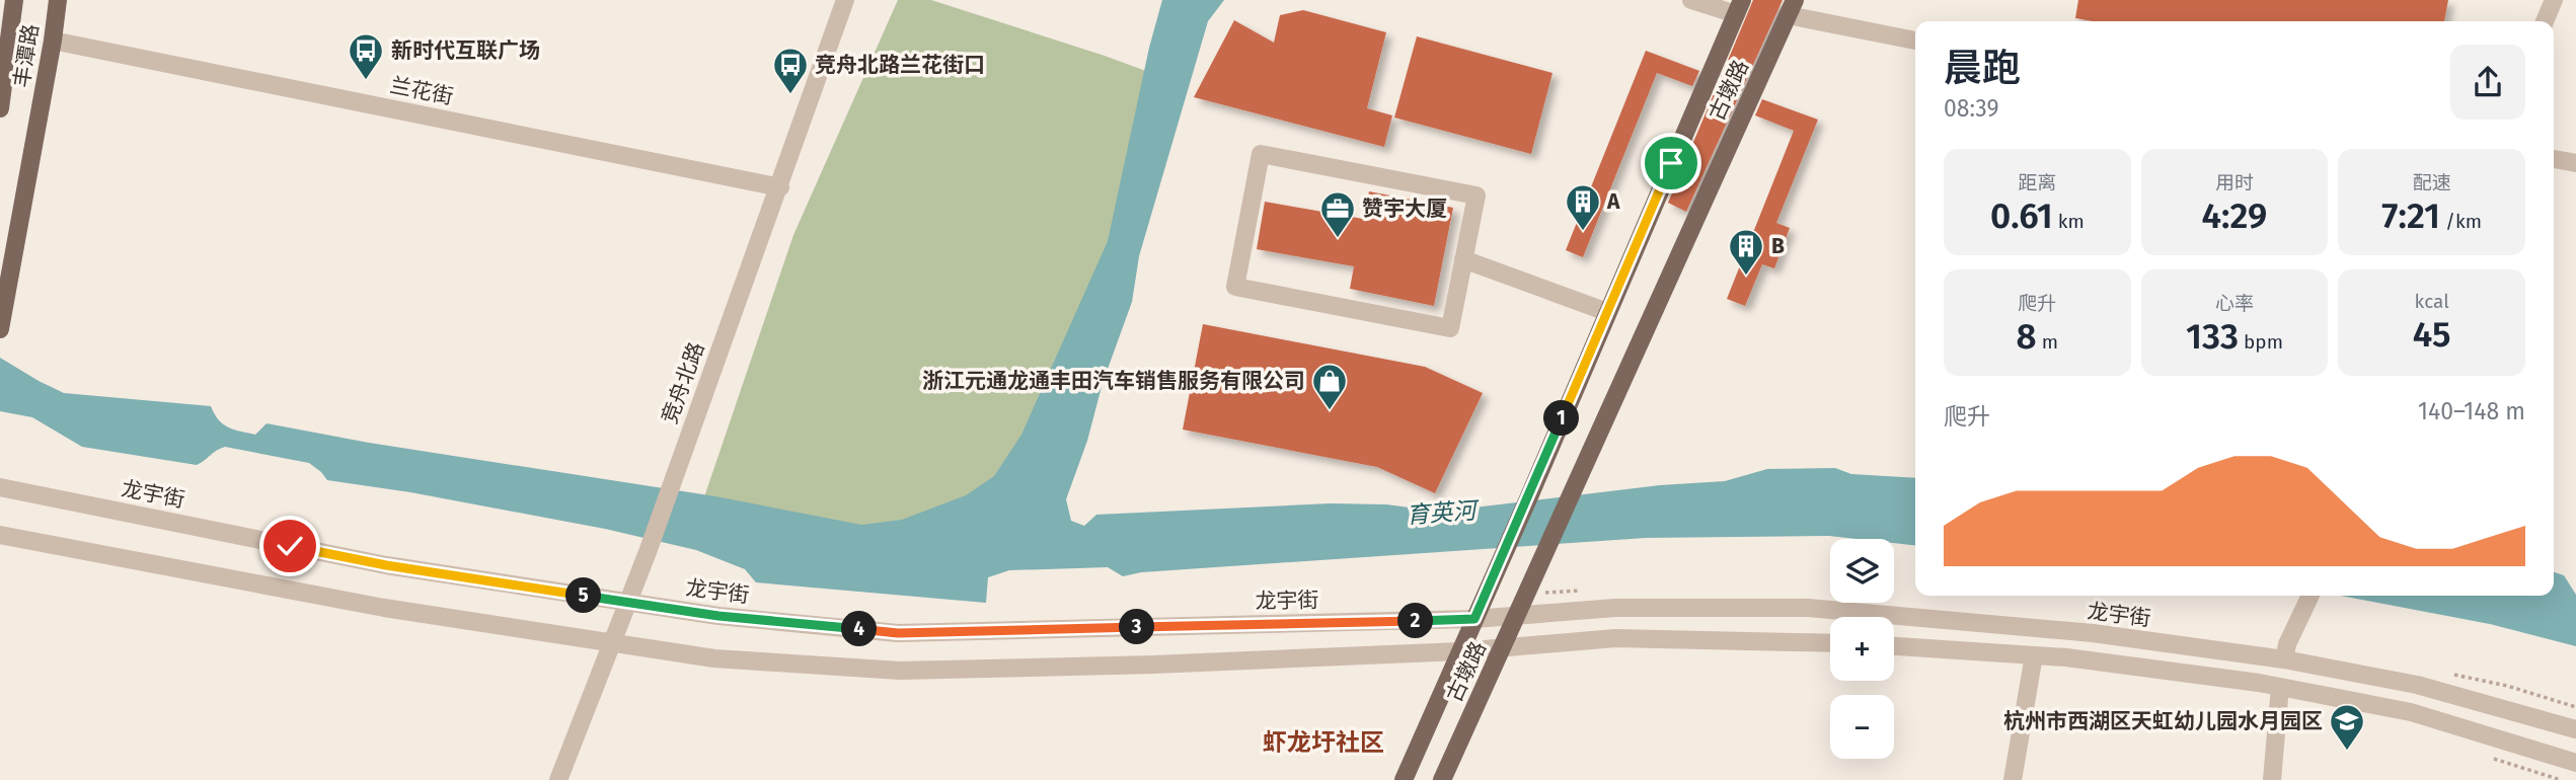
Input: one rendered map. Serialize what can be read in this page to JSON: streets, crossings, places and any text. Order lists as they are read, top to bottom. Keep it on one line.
{"streets":{"main road":["丰潭路","古墩路"],"street":["兰花街","竞舟北路","龙宇街"]},"crossings":[["丰潭路","兰花街"],["古墩路","龙宇街"],["兰花街","竞舟北路"],["竞舟北路","龙宇街"]],"districts":["虾龙圩社区"],"water":["育英河"],"places":{"bus stop":["新时代互联广场","竞舟北路兰花街口"],"building":["A","B"],"office":["赞宇大厦"],"shop":["浙江元通龙通丰田汽车销售服务有限公司"],"school or university":["杭州市西湖区天虹幼儿园水月园区"]},"page":{"heading":["晨跑","08:39"],"stats":[["距离","0.61 km"],["用时","4:29"],["配速","7:21 /km"],["爬升","8 m"],["心率","133 bpm"],["kcal","45"]],"chart":["爬升","140–148 m"],"pins":["1","5","2","3","4"],"map_buttons":["+","−"]}}
